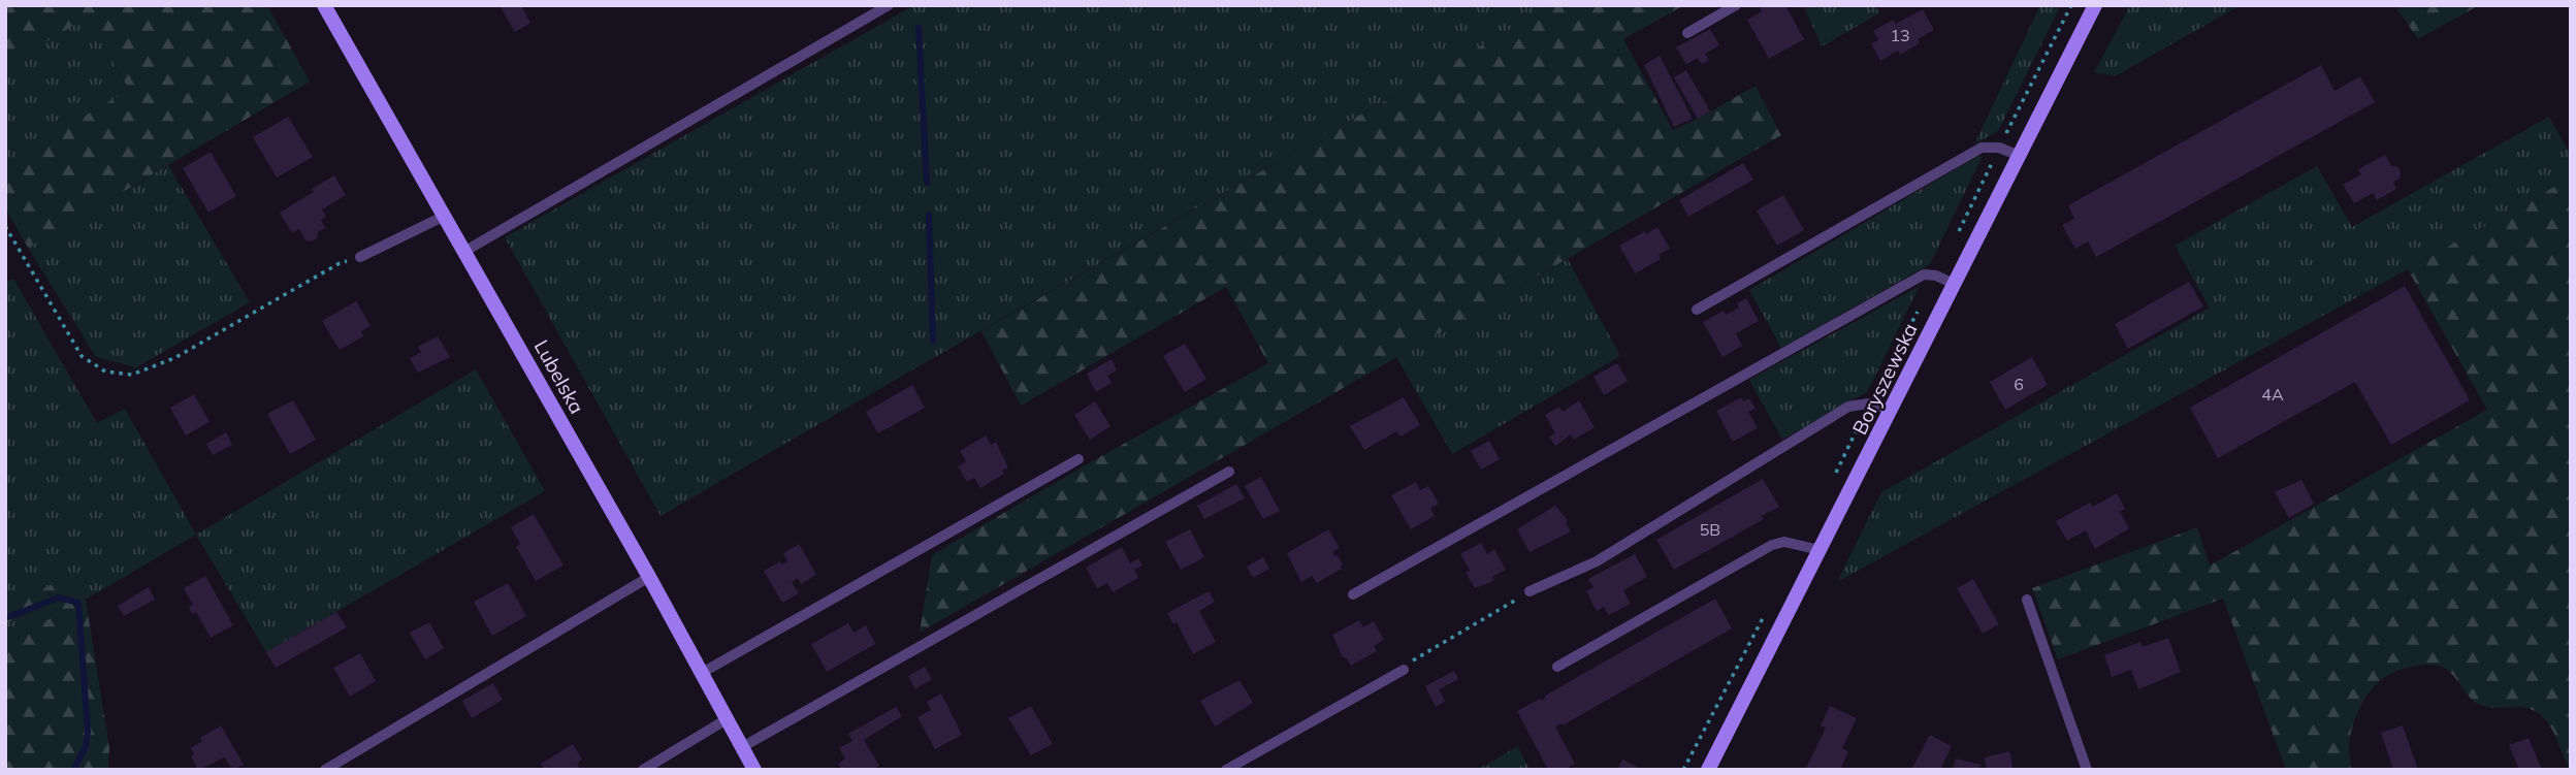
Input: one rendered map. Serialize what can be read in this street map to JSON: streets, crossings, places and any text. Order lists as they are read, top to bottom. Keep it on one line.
{"streets":{"street":["Lubelska","Boryszewska"]},"house_numbers":["13","6","4A","5B"]}
